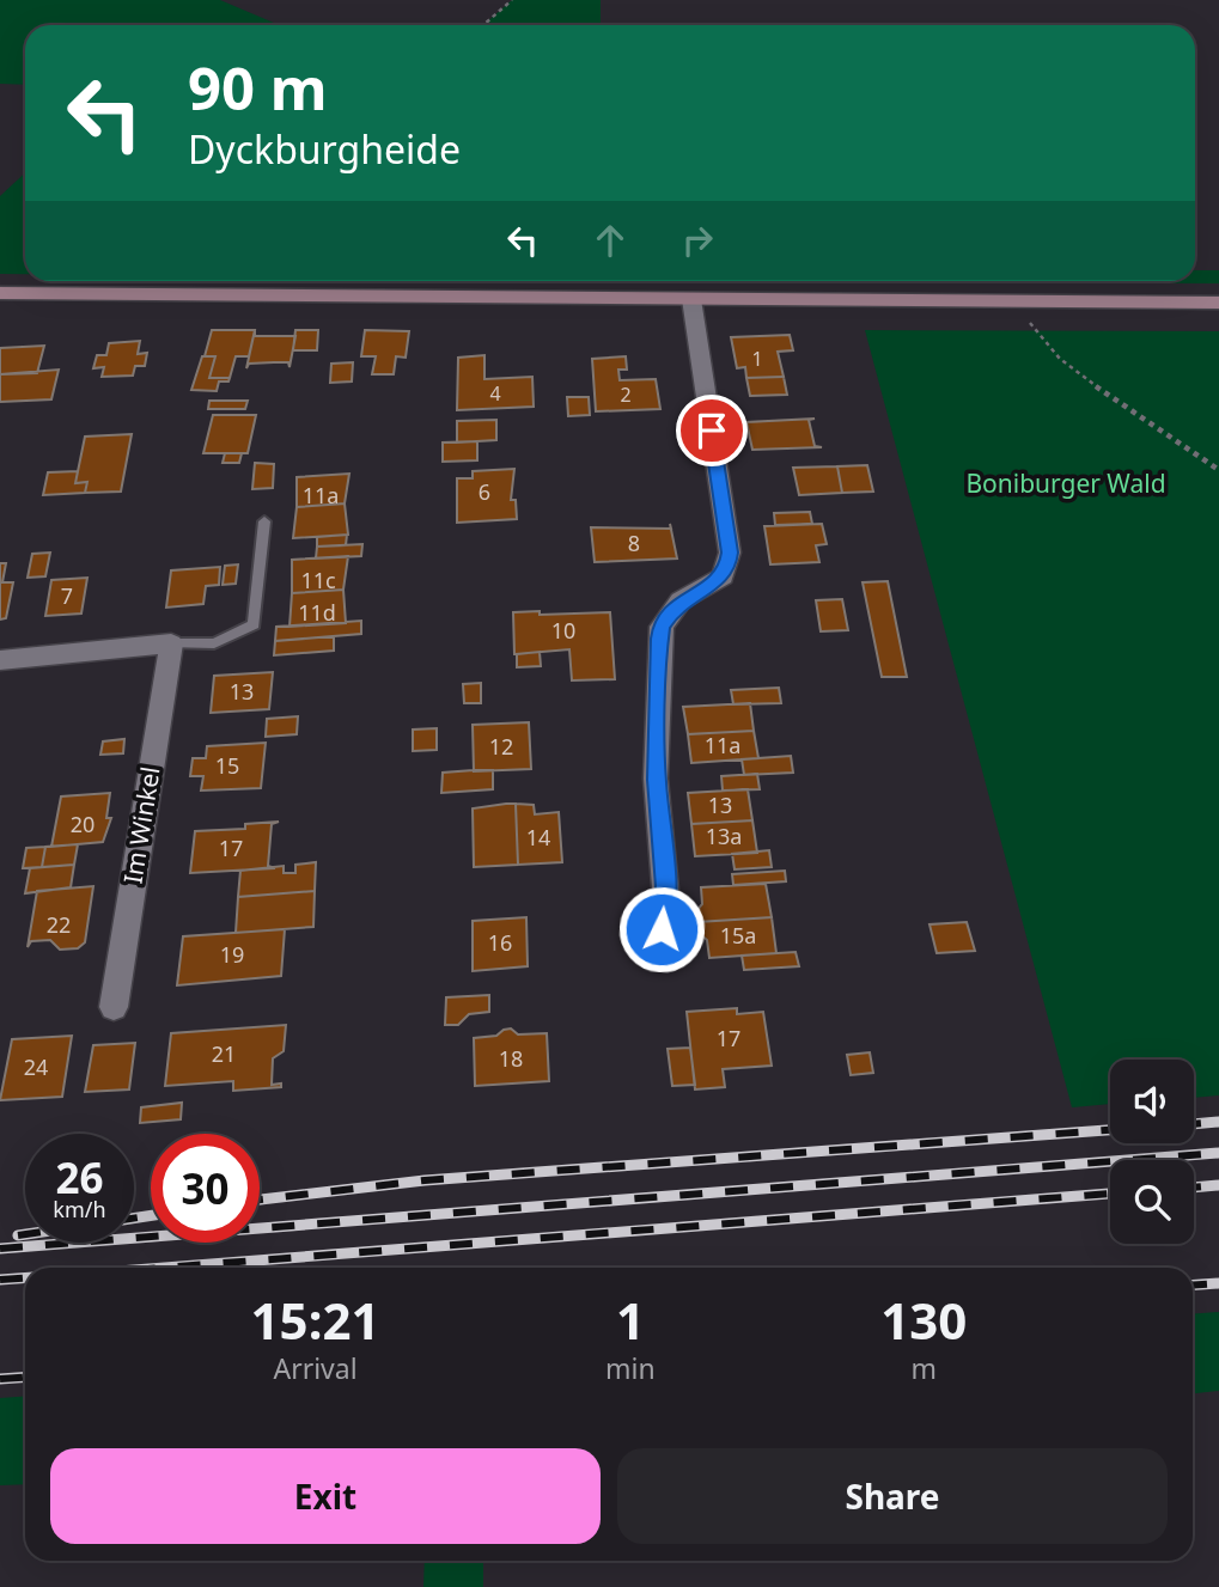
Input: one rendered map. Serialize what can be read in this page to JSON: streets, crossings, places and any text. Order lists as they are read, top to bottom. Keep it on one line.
{"streets":{"street":["Im Winkel"]},"parks":["Boniburger Wald"],"house_numbers":["1","4","2","6","11a","8","11c","7","11d","10","13","11a","12","15","13","20","13a","14","17","22","15a","16","19","17","21","18","24"],"page":{"turn":["90 m","Dyckburgheide"],"speed":"26 km/h","limit":"30","eta":["15:21","Arrival","1","min","130","m"],"buttons":["Exit","Share"]}}
